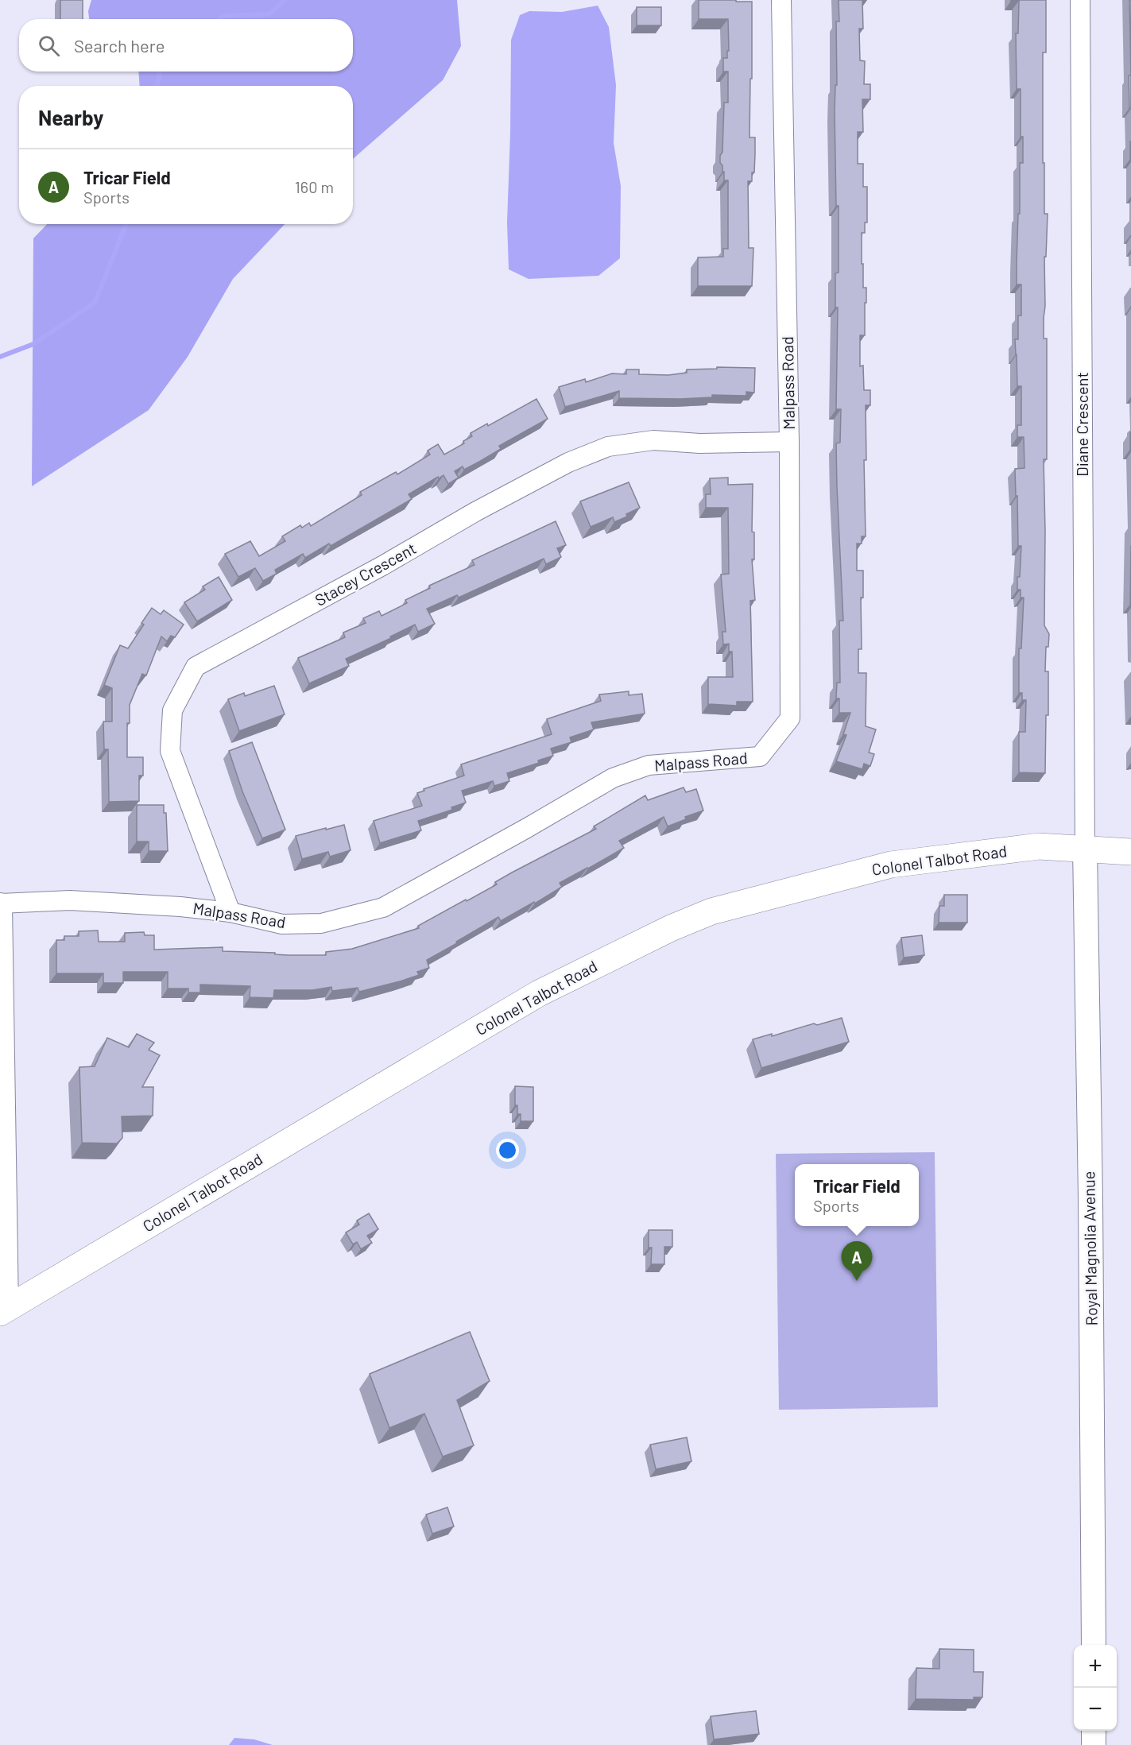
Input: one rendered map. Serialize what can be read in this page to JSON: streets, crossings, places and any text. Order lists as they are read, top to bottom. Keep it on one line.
{"streets":{"main road":["Colonel Talbot Road"],"street":["Malpass Road","Diane Crescent","Stacey Crescent","Royal Magnolia Avenue"]},"crossings":[["Malpass Road","Stacey Crescent"],["Diane Crescent","Colonel Talbot Road"],["Diane Crescent","Royal Magnolia Avenue"],["Colonel Talbot Road","Royal Magnolia Avenue"]],"page":{"search":"Search here","heading":"Nearby","list":[{"mark":"A","name":"Tricar Field","note":"Sports","value":"160 m"}],"popup":["Tricar Field","Sports"],"pins":"A","map_buttons":["+","−"]}}
